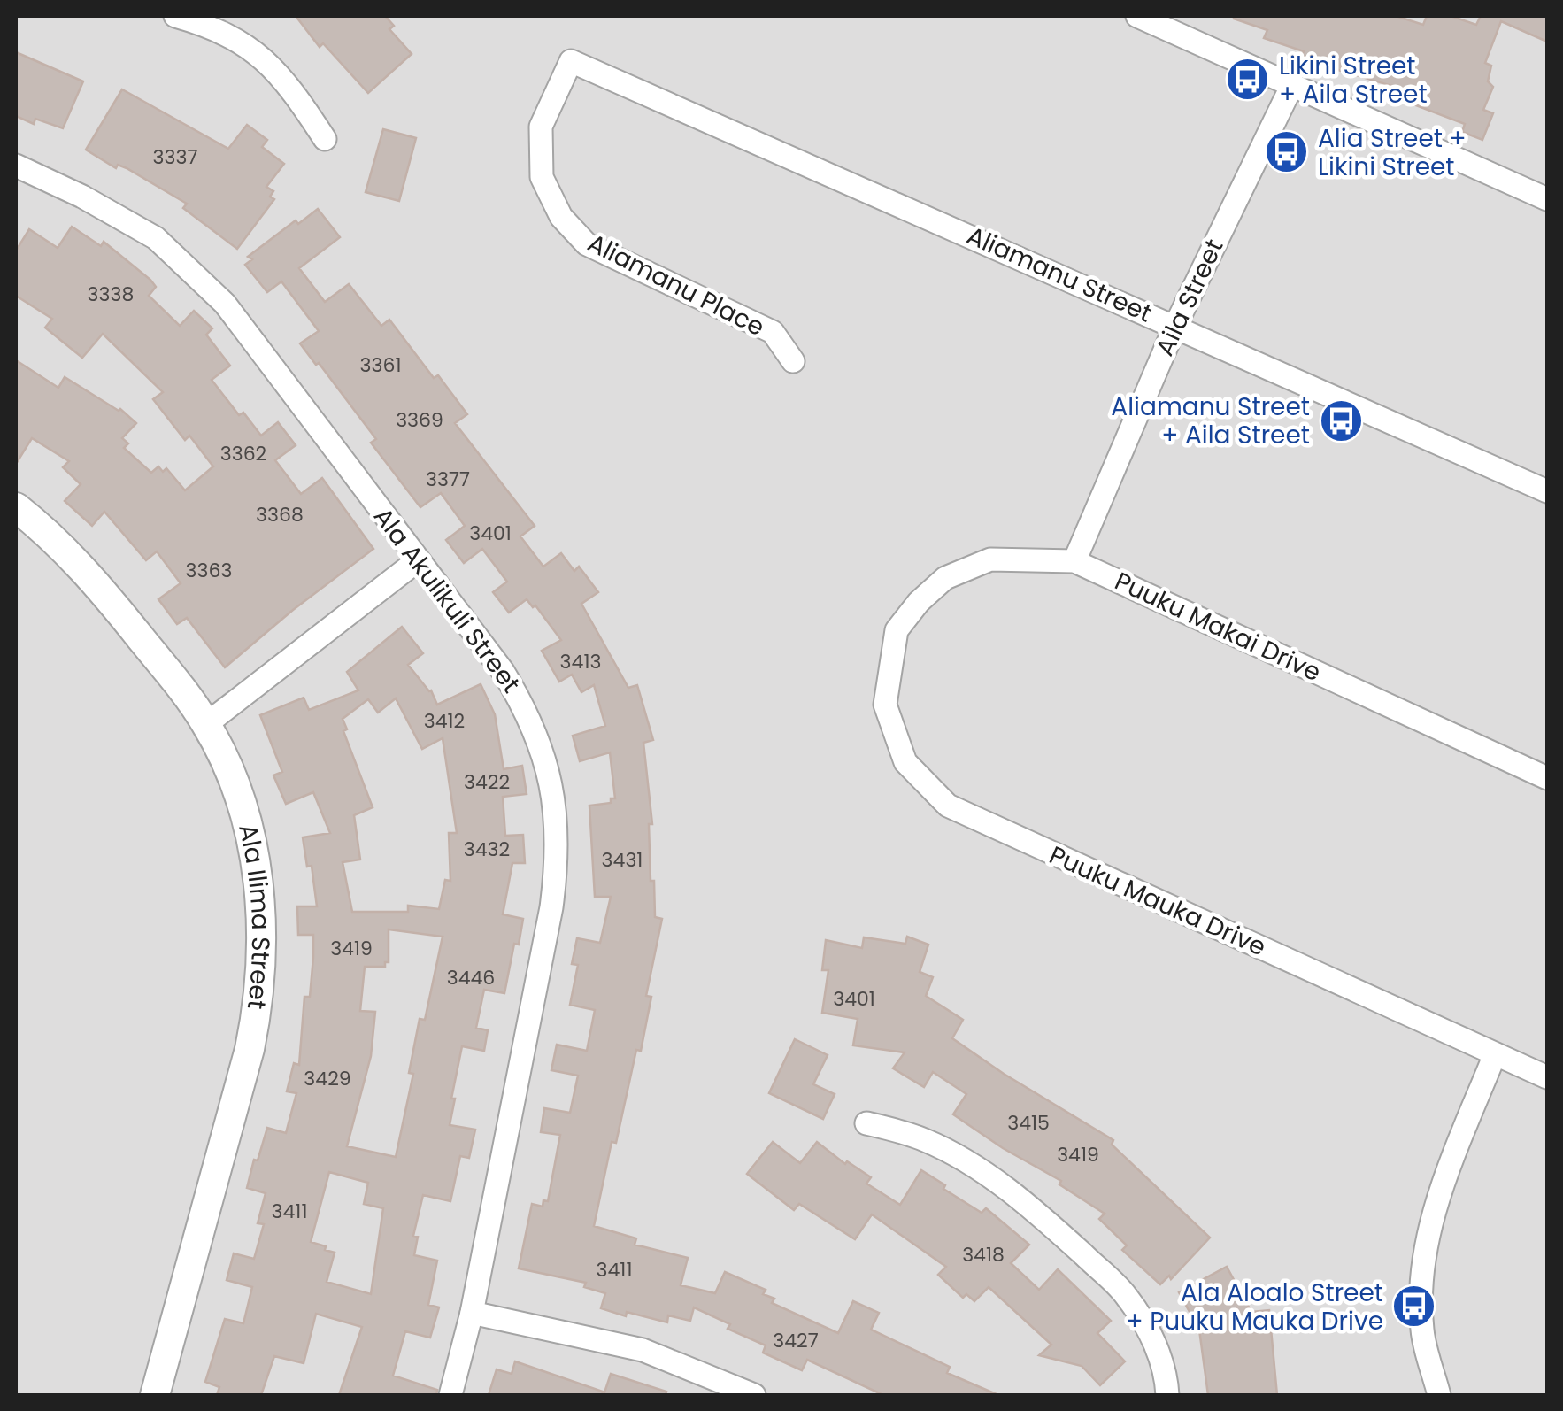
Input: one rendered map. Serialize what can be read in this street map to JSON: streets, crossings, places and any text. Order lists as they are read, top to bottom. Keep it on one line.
{"streets":{"street":["Aliamanu Street","Aliamanu Place","Aila Street","Ala Akulikuli Street","Puuku Makai Drive","Puuku Mauka Drive","Ala Ilima Street"]},"crossings":[["Aliamanu Street","Aliamanu Place"],["Aliamanu Street","Aila Street"],["Aila Street","Puuku Makai Drive"],["Puuku Makai Drive","Puuku Mauka Drive"]],"places":{"bus stop":["Likini Street + Aila Street","Alia Street + Likini Street","Aliamanu Street + Aila Street","Ala Aloalo Street + Puuku Mauka Drive"]},"house_numbers":["3337","3338","3361","3369","3362","3377","3368","3401","3363","3413","3412","3422","3432","3431","3419","3446","3401","3429","3415","3419","3411","3418","3411","3427"]}
